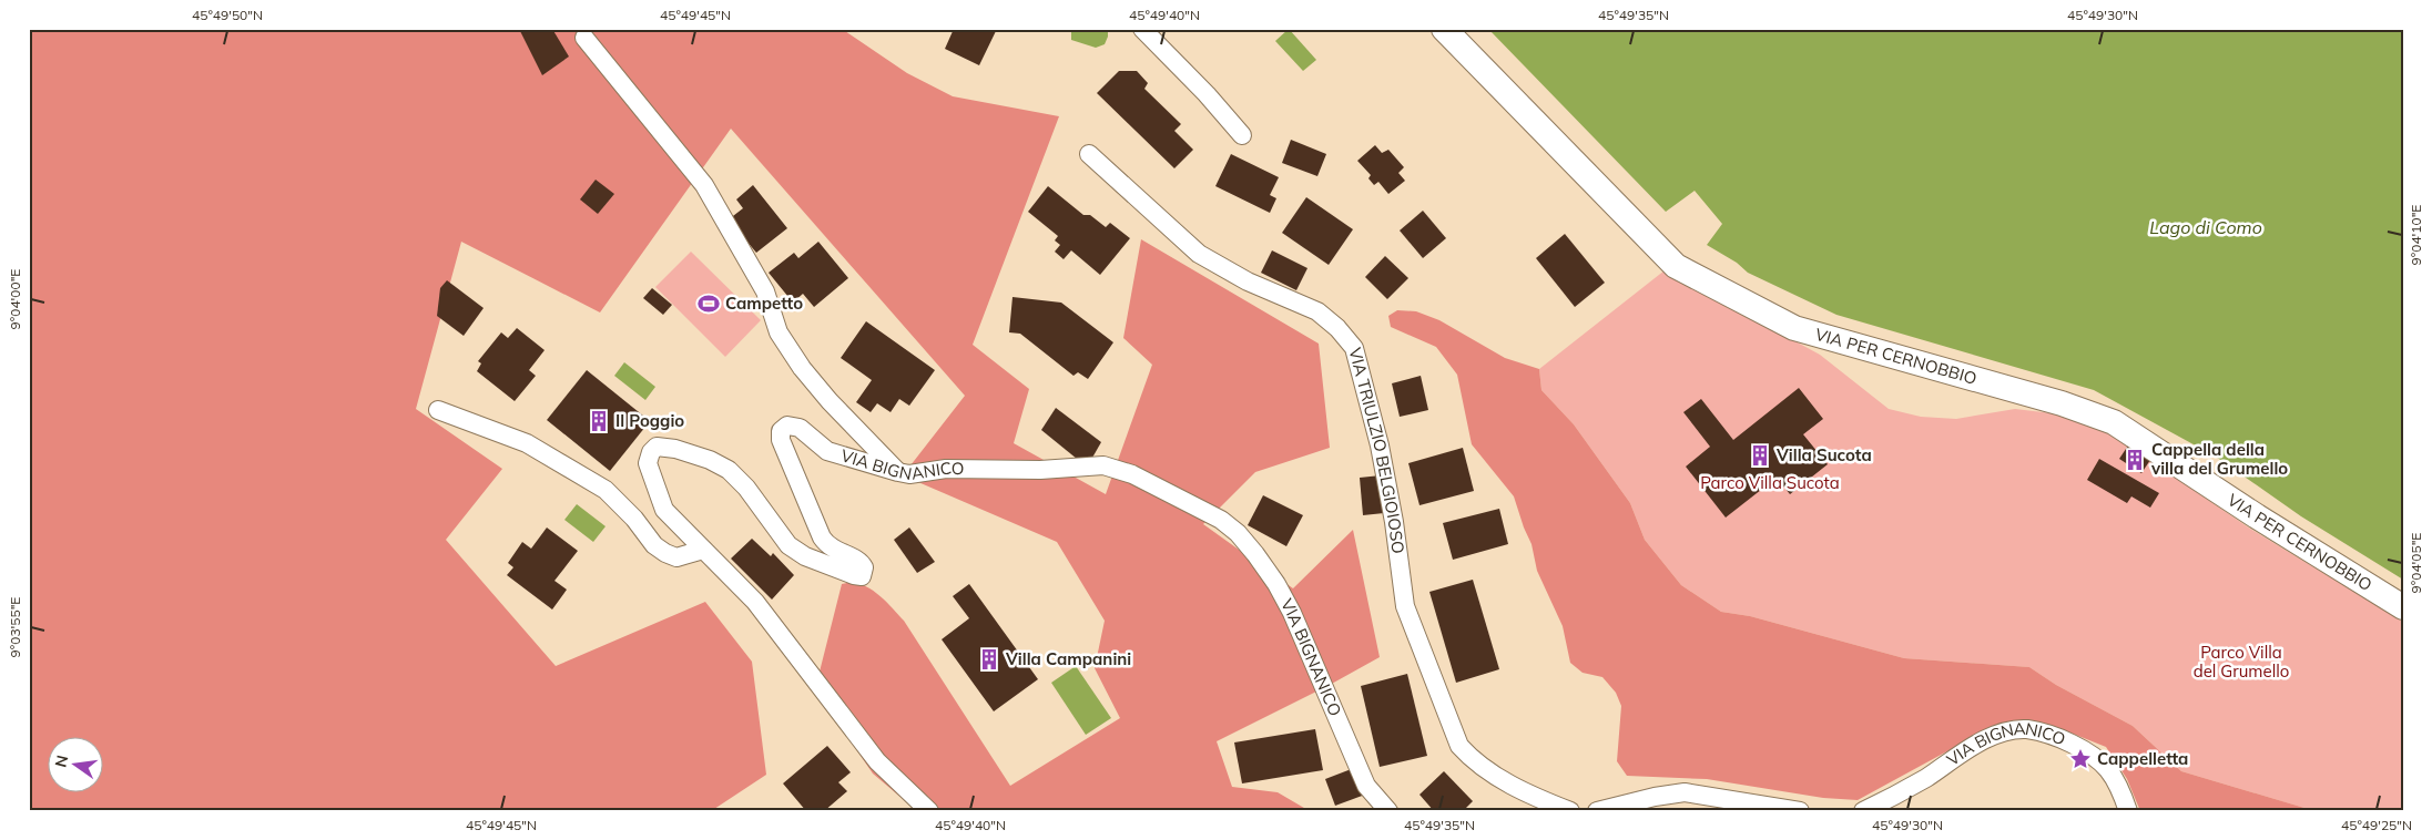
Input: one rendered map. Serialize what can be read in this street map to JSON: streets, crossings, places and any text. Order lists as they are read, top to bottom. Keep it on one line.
{"streets":{"main road":["VIA PER CERNOBBIO"],"street":["VIA TRIULZIO BELGIOIOSO","VIA BIGNANICO"]},"water":["Lago di Como"],"parks":["Parco Villa Sucota","Parco Villa del Grumello"],"places":{"sports":["Campetto"],"building":["Il Poggio","Villa Sucota","Cappella della villa del Grumello","Villa Campanini"],"place":["Cappelletta"]},"north":"left","coordinates":["45°49'50\"N","45°49'45\"N","45°49'40\"N","45°49'35\"N","45°49'30\"N","9°04'10\"E","9°04'00\"E","9°04'05\"E","9°03'55\"E","45°49'25\"N"]}
